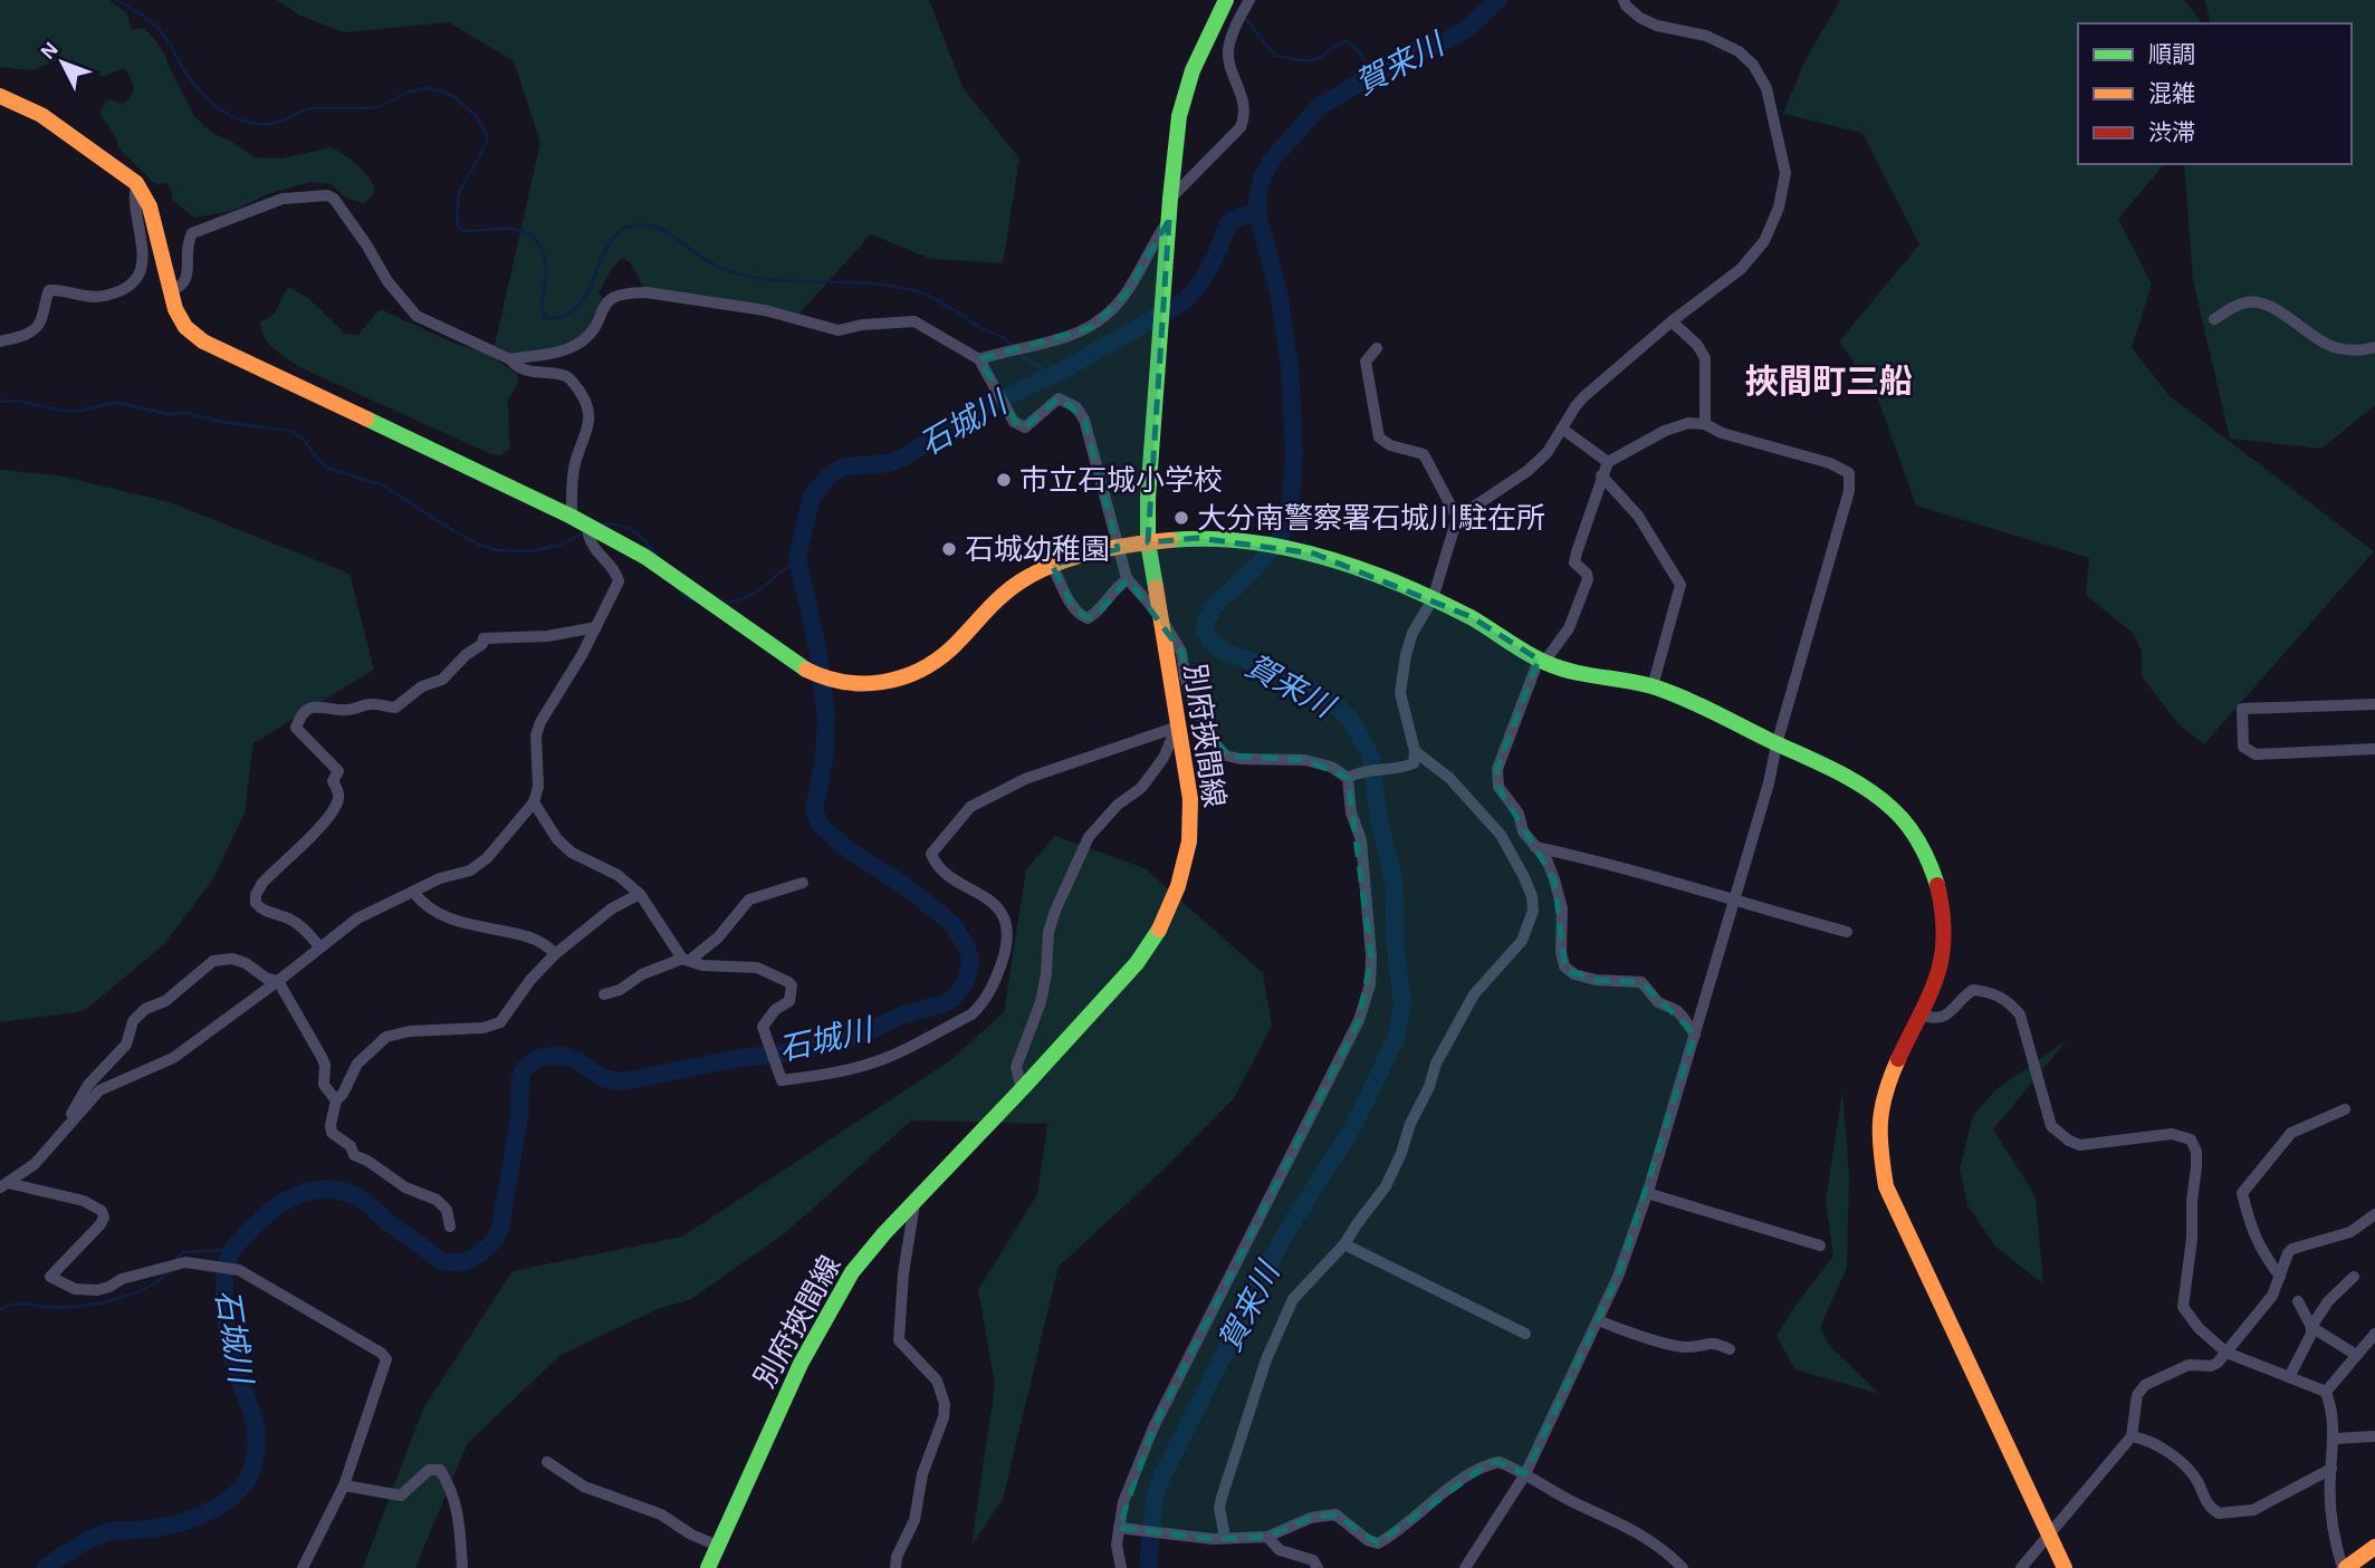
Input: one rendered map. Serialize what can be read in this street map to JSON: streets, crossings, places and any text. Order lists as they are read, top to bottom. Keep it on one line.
{"streets":{"street":["別府挾間線"]},"districts":["挾間町三船"],"water":["賀来川","石城川"],"places":["市立石城小学校","大分南警察署石城川駐在所","石城幼稚園"],"legend":["順調","混雑","渋滞"],"north":"top left"}
